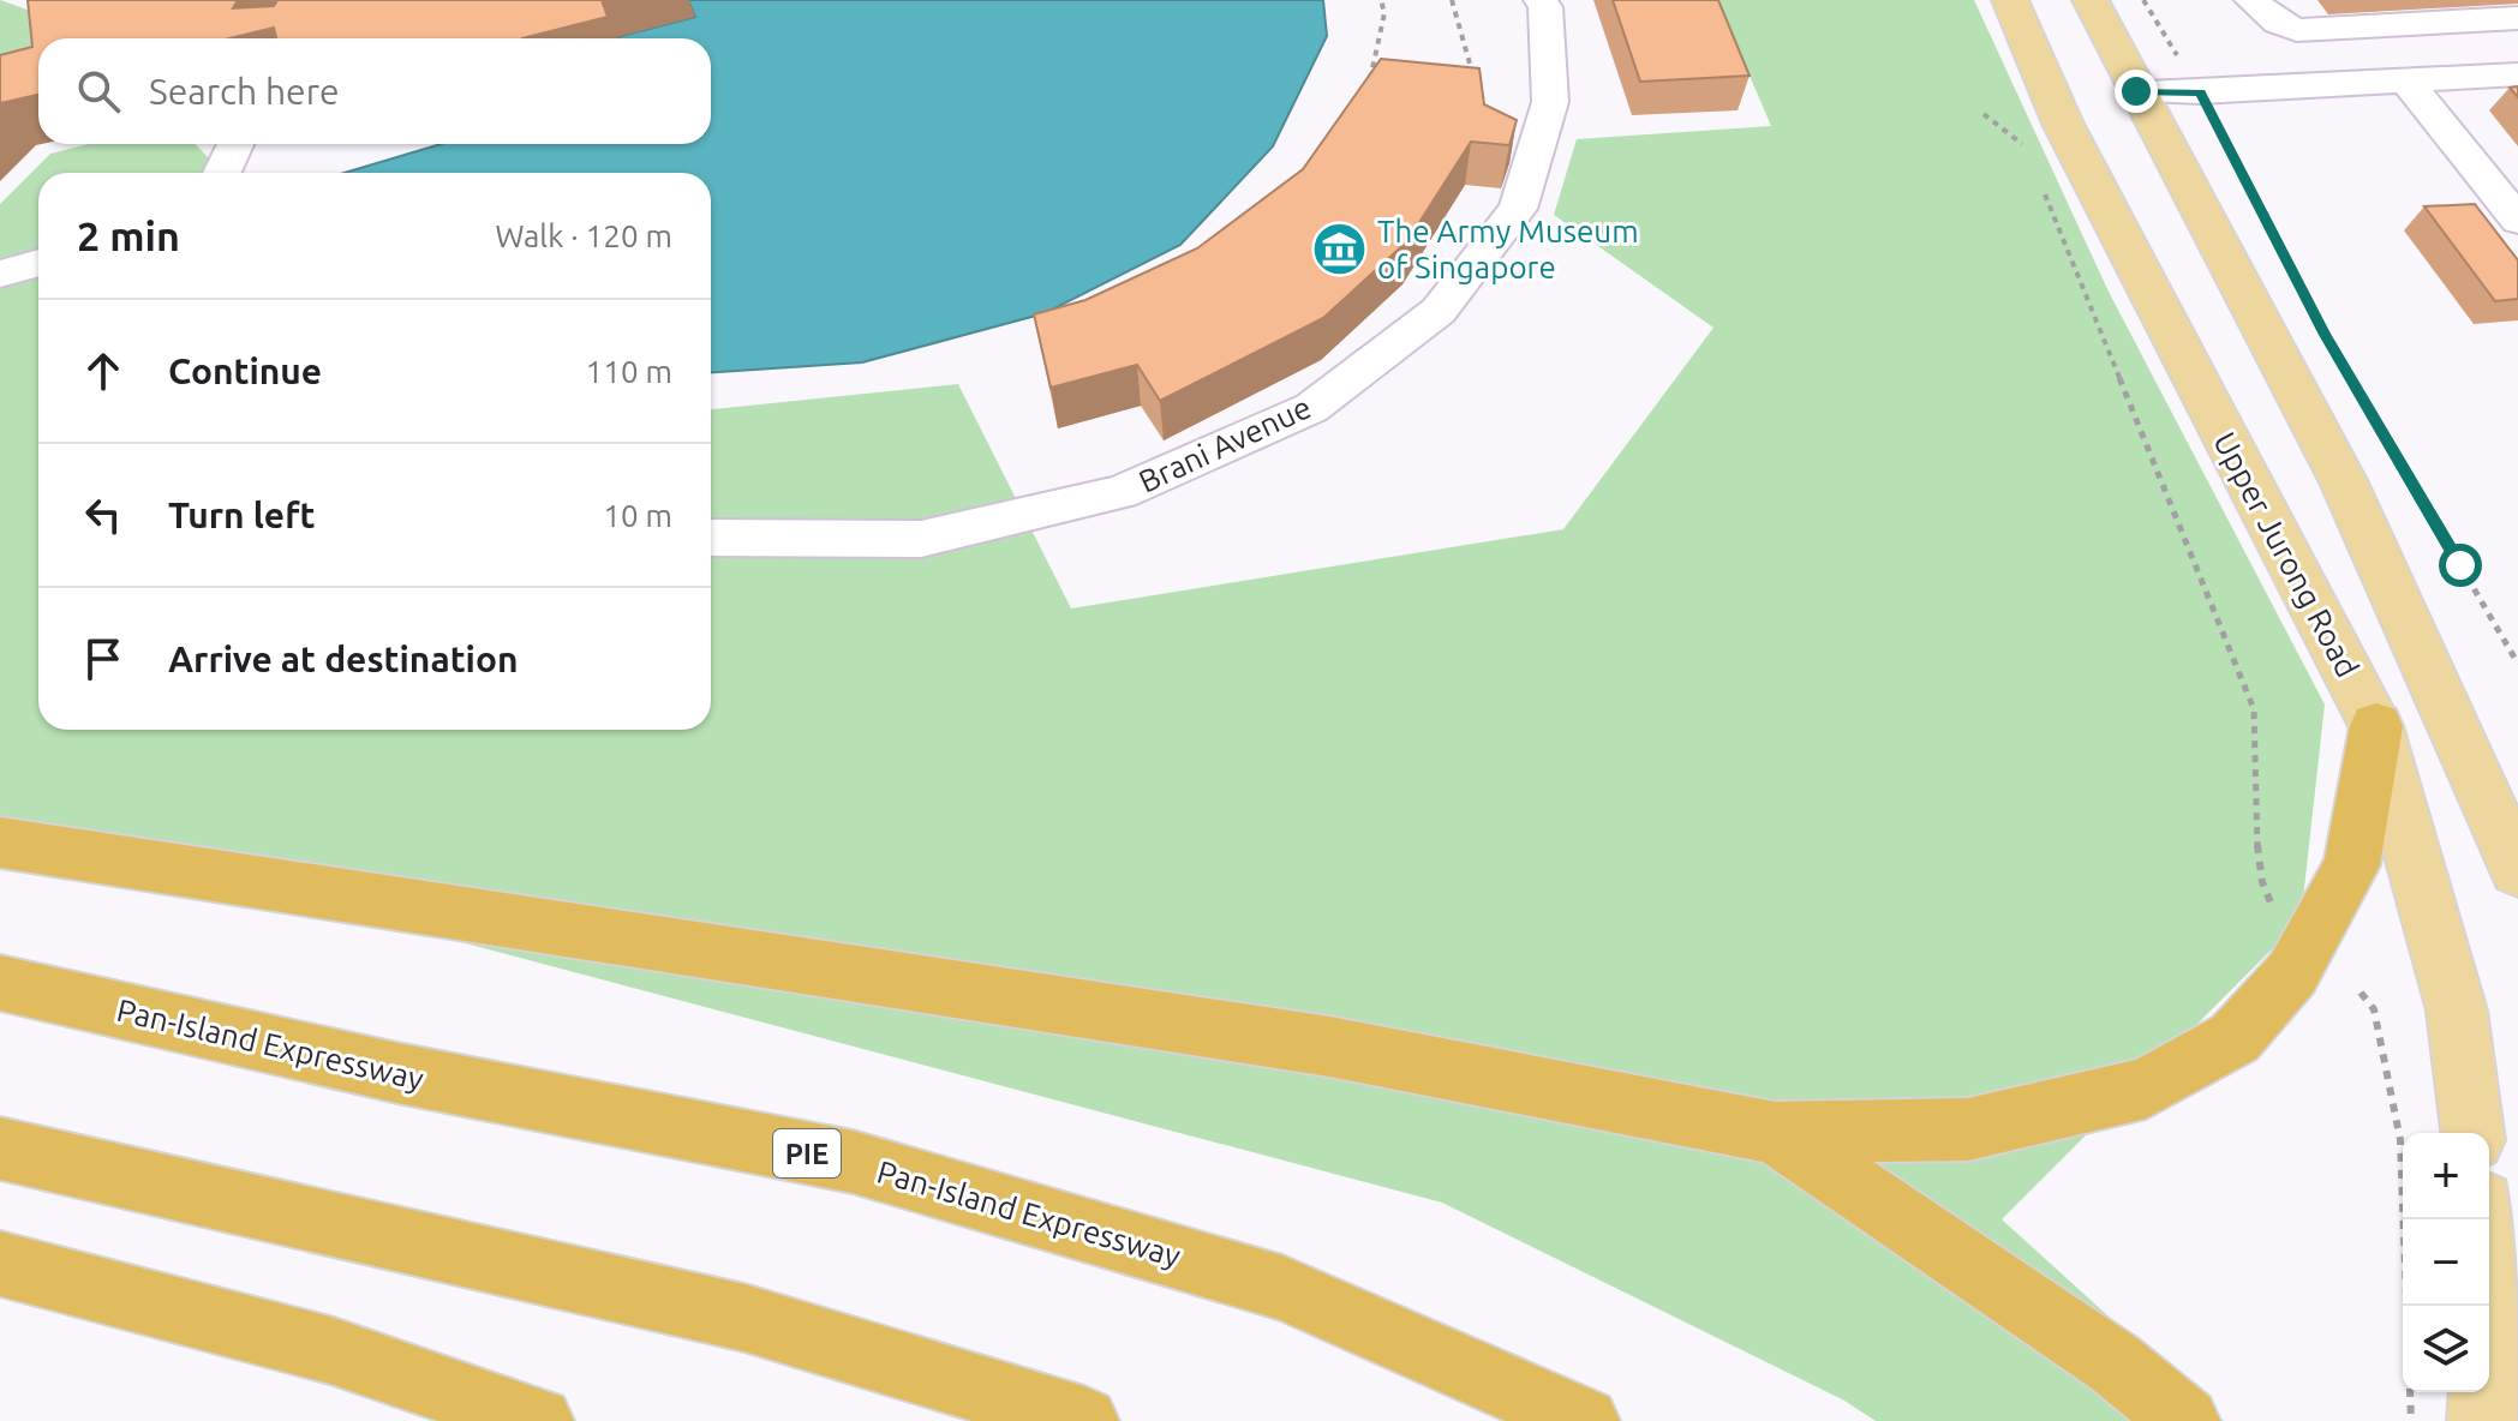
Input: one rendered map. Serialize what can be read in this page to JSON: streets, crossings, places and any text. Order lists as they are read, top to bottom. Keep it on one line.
{"streets":{"highway":["Pan-Island Expressway","PIE"],"main road":["Upper Jurong Road"],"lane":["Brani Avenue"]},"places":{"museum":["The Army Museum of Singapore"]},"page":{"search":"Search here","heading":["2 min","Walk · 120 m"],"list":[["Continue","110 m"],["Turn left","10 m"],"Arrive at destination"],"map_buttons":["+","−"]}}
